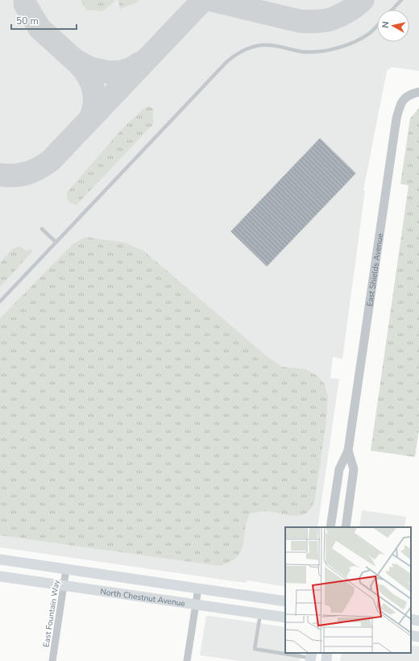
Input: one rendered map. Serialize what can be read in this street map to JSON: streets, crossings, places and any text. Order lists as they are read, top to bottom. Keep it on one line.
{"streets":{"main road":["North Chestnut Avenue"],"street":["East Shields Avenue","East Fountain Way"]},"crossings":[["North Chestnut Avenue","East Fountain Way"]],"scale_bar":"50 m","north":"left"}
